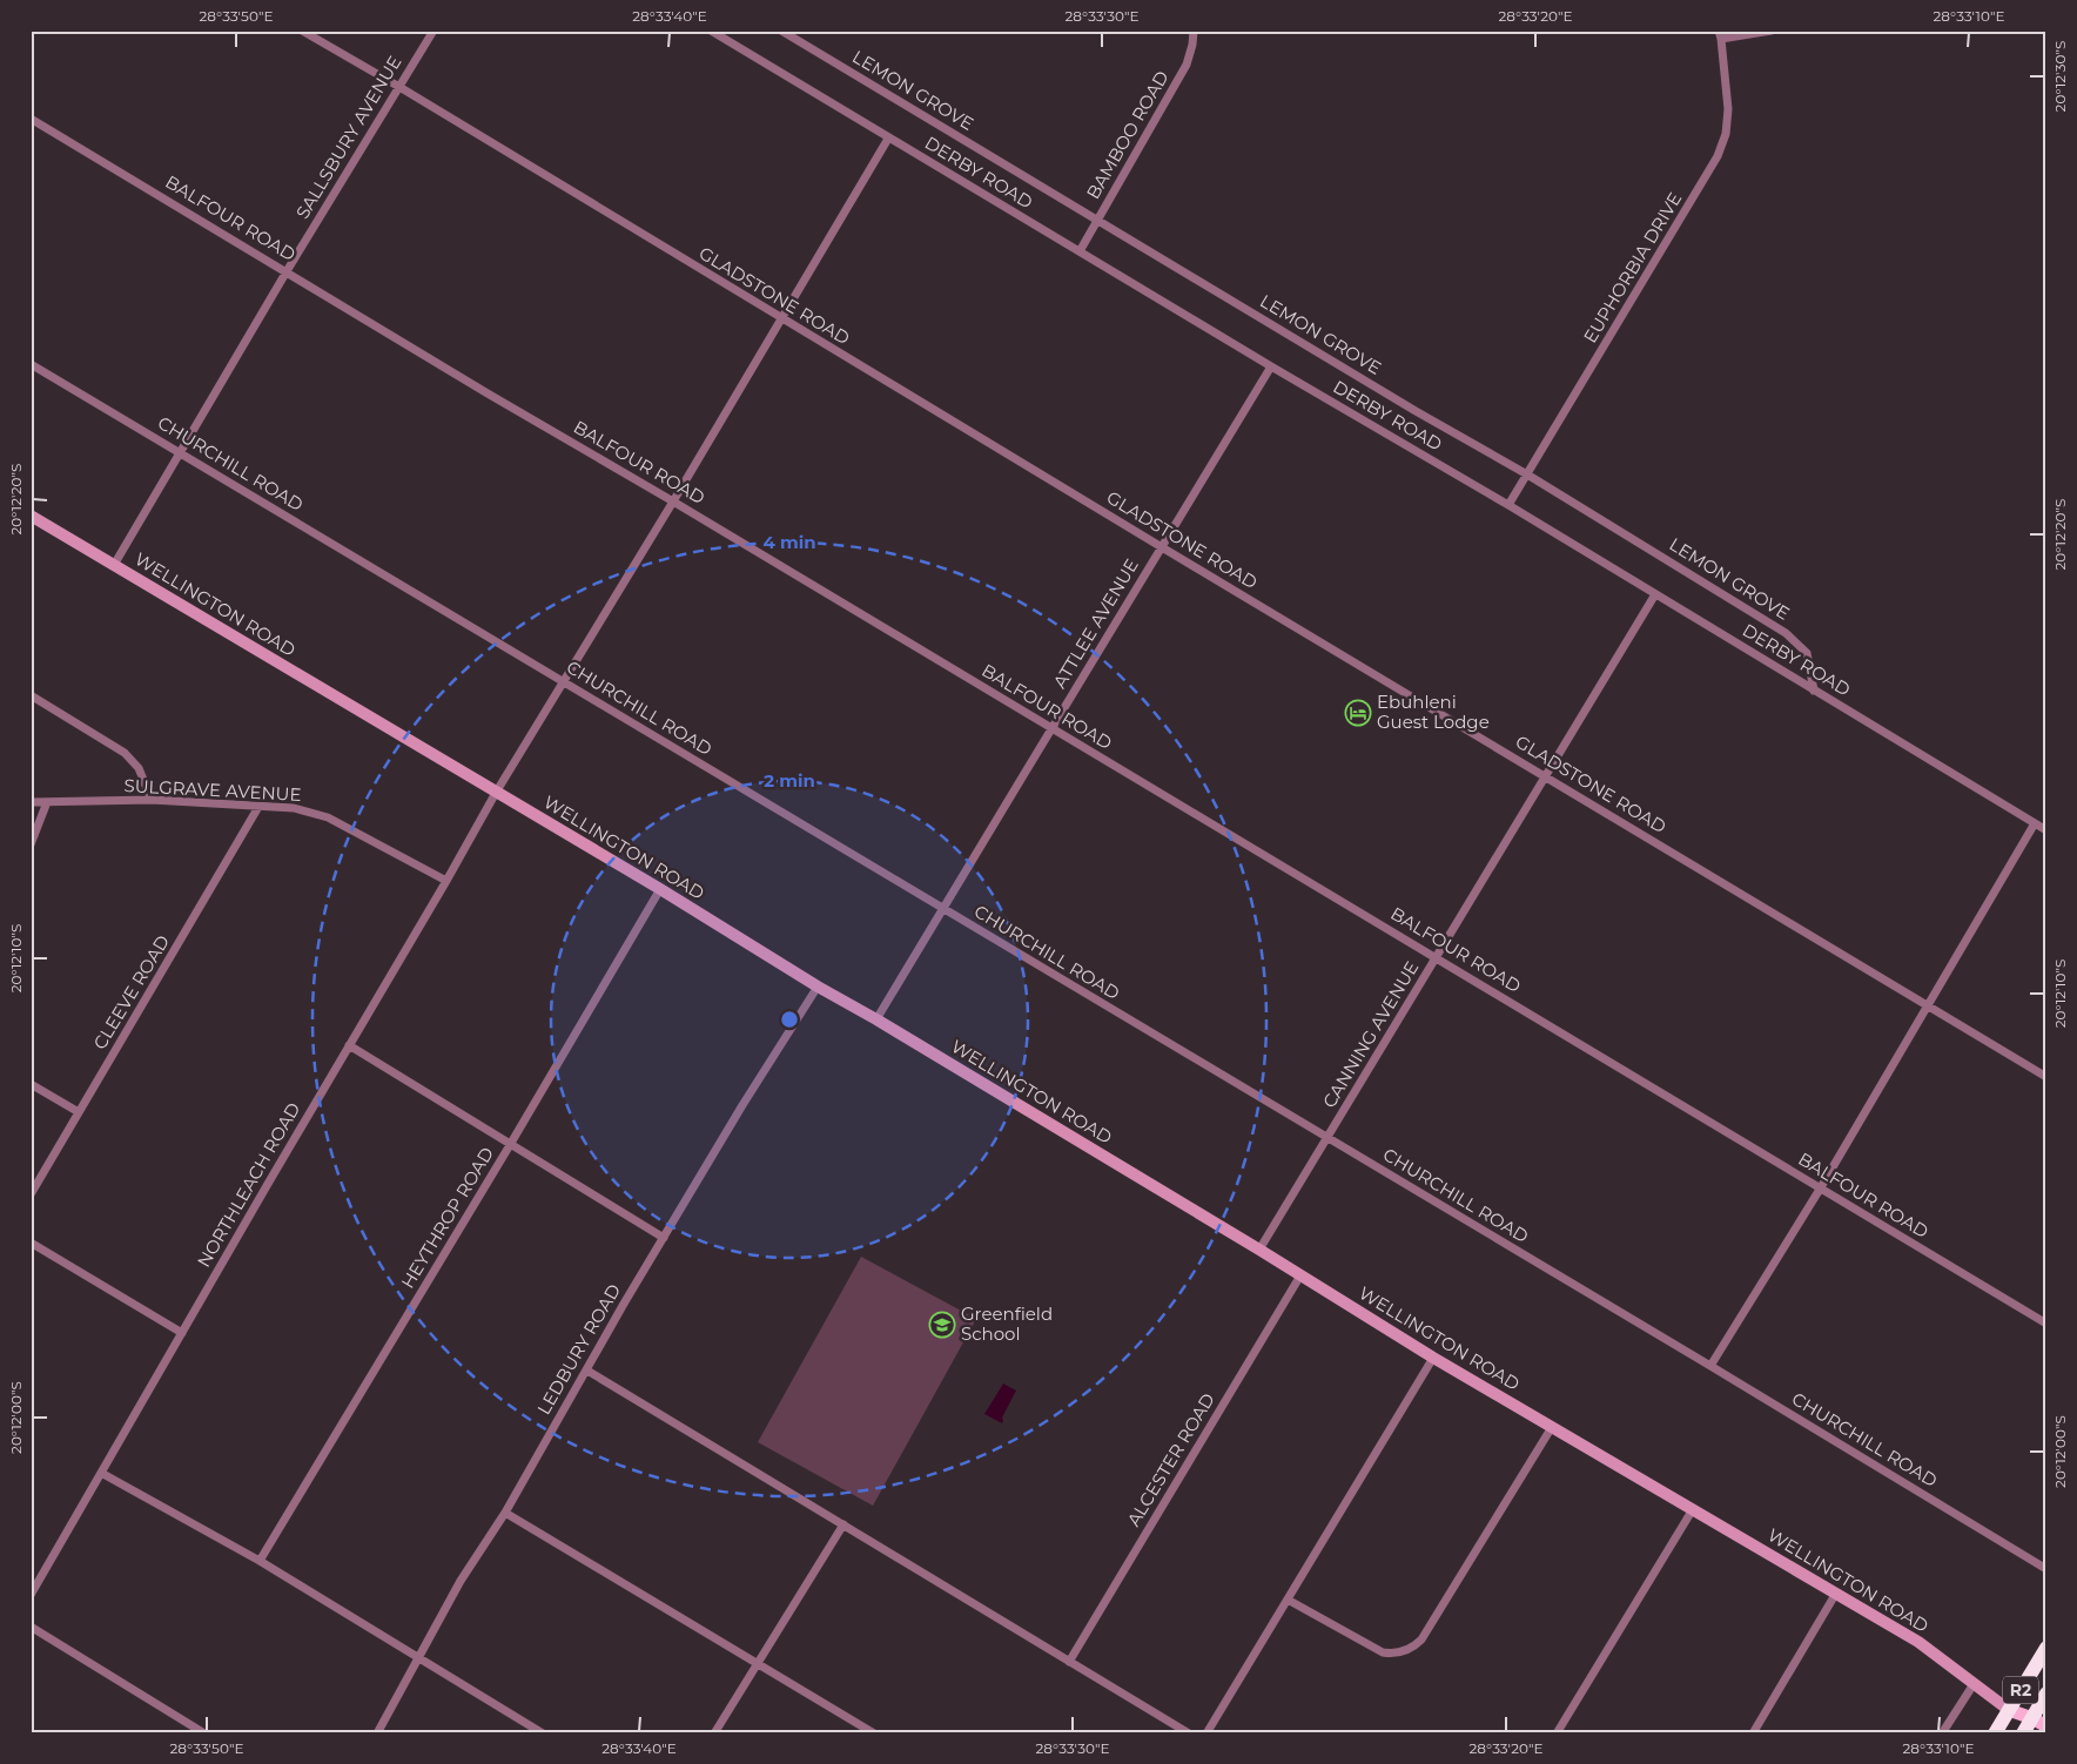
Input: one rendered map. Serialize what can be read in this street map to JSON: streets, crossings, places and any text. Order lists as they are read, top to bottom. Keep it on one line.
{"streets":{"highway":["R2"],"main road":["WELLINGTON ROAD"],"street":["LEMON GROVE","BAMBOO ROAD","SALLSBURY AVENUE","DERBY ROAD","BALFOUR ROAD","EUPHORBIA DRIVE","GLADSTONE ROAD","CHURCHILL ROAD","ATTLEE AVENUE","SULGRAVE AVENUE","CLEEVE ROAD","CANNING AVENUE","NORTHLEACH ROAD","HEYTHROP ROAD","LEDBURY ROAD","ALCESTER ROAD"]},"crossings":[["LEMON GROVE","BAMBOO ROAD"],["LEMON GROVE","DERBY ROAD"],["LEMON GROVE","EUPHORBIA DRIVE"],["BAMBOO ROAD","DERBY ROAD"],["SALLSBURY AVENUE","BALFOUR ROAD"],["SALLSBURY AVENUE","GLADSTONE ROAD"],["SALLSBURY AVENUE","CHURCHILL ROAD"],["SALLSBURY AVENUE","WELLINGTON ROAD"],["DERBY ROAD","EUPHORBIA DRIVE"],["DERBY ROAD","ATTLEE AVENUE"],["DERBY ROAD","CANNING AVENUE"],["DERBY ROAD","NORTHLEACH ROAD"],["BALFOUR ROAD","ATTLEE AVENUE"],["BALFOUR ROAD","CANNING AVENUE"],["BALFOUR ROAD","NORTHLEACH ROAD"],["GLADSTONE ROAD","ATTLEE AVENUE"],["GLADSTONE ROAD","CANNING AVENUE"],["GLADSTONE ROAD","NORTHLEACH ROAD"],["CHURCHILL ROAD","ATTLEE AVENUE"],["CHURCHILL ROAD","CANNING AVENUE"],["CHURCHILL ROAD","NORTHLEACH ROAD"],["WELLINGTON ROAD","ATTLEE AVENUE"],["WELLINGTON ROAD","CANNING AVENUE"],["WELLINGTON ROAD","NORTHLEACH ROAD"],["WELLINGTON ROAD","HEYTHROP ROAD"],["WELLINGTON ROAD","LEDBURY ROAD"],["WELLINGTON ROAD","ALCESTER ROAD"],["WELLINGTON ROAD","R2"],["SULGRAVE AVENUE","CLEEVE ROAD"],["SULGRAVE AVENUE","NORTHLEACH ROAD"]],"places":{"hotel":["Ebuhleni Guest Lodge"],"school or university":["Greenfield School"]},"coordinates":["28°33'50\"E","28°33'40\"E","28°33'30\"E","28°33'20\"E","28°33'10\"E","20°12'30\"S","20°12'20\"S","20°12'10\"S","20°12'00\"S"],"rings":["4 min","2 min"]}
